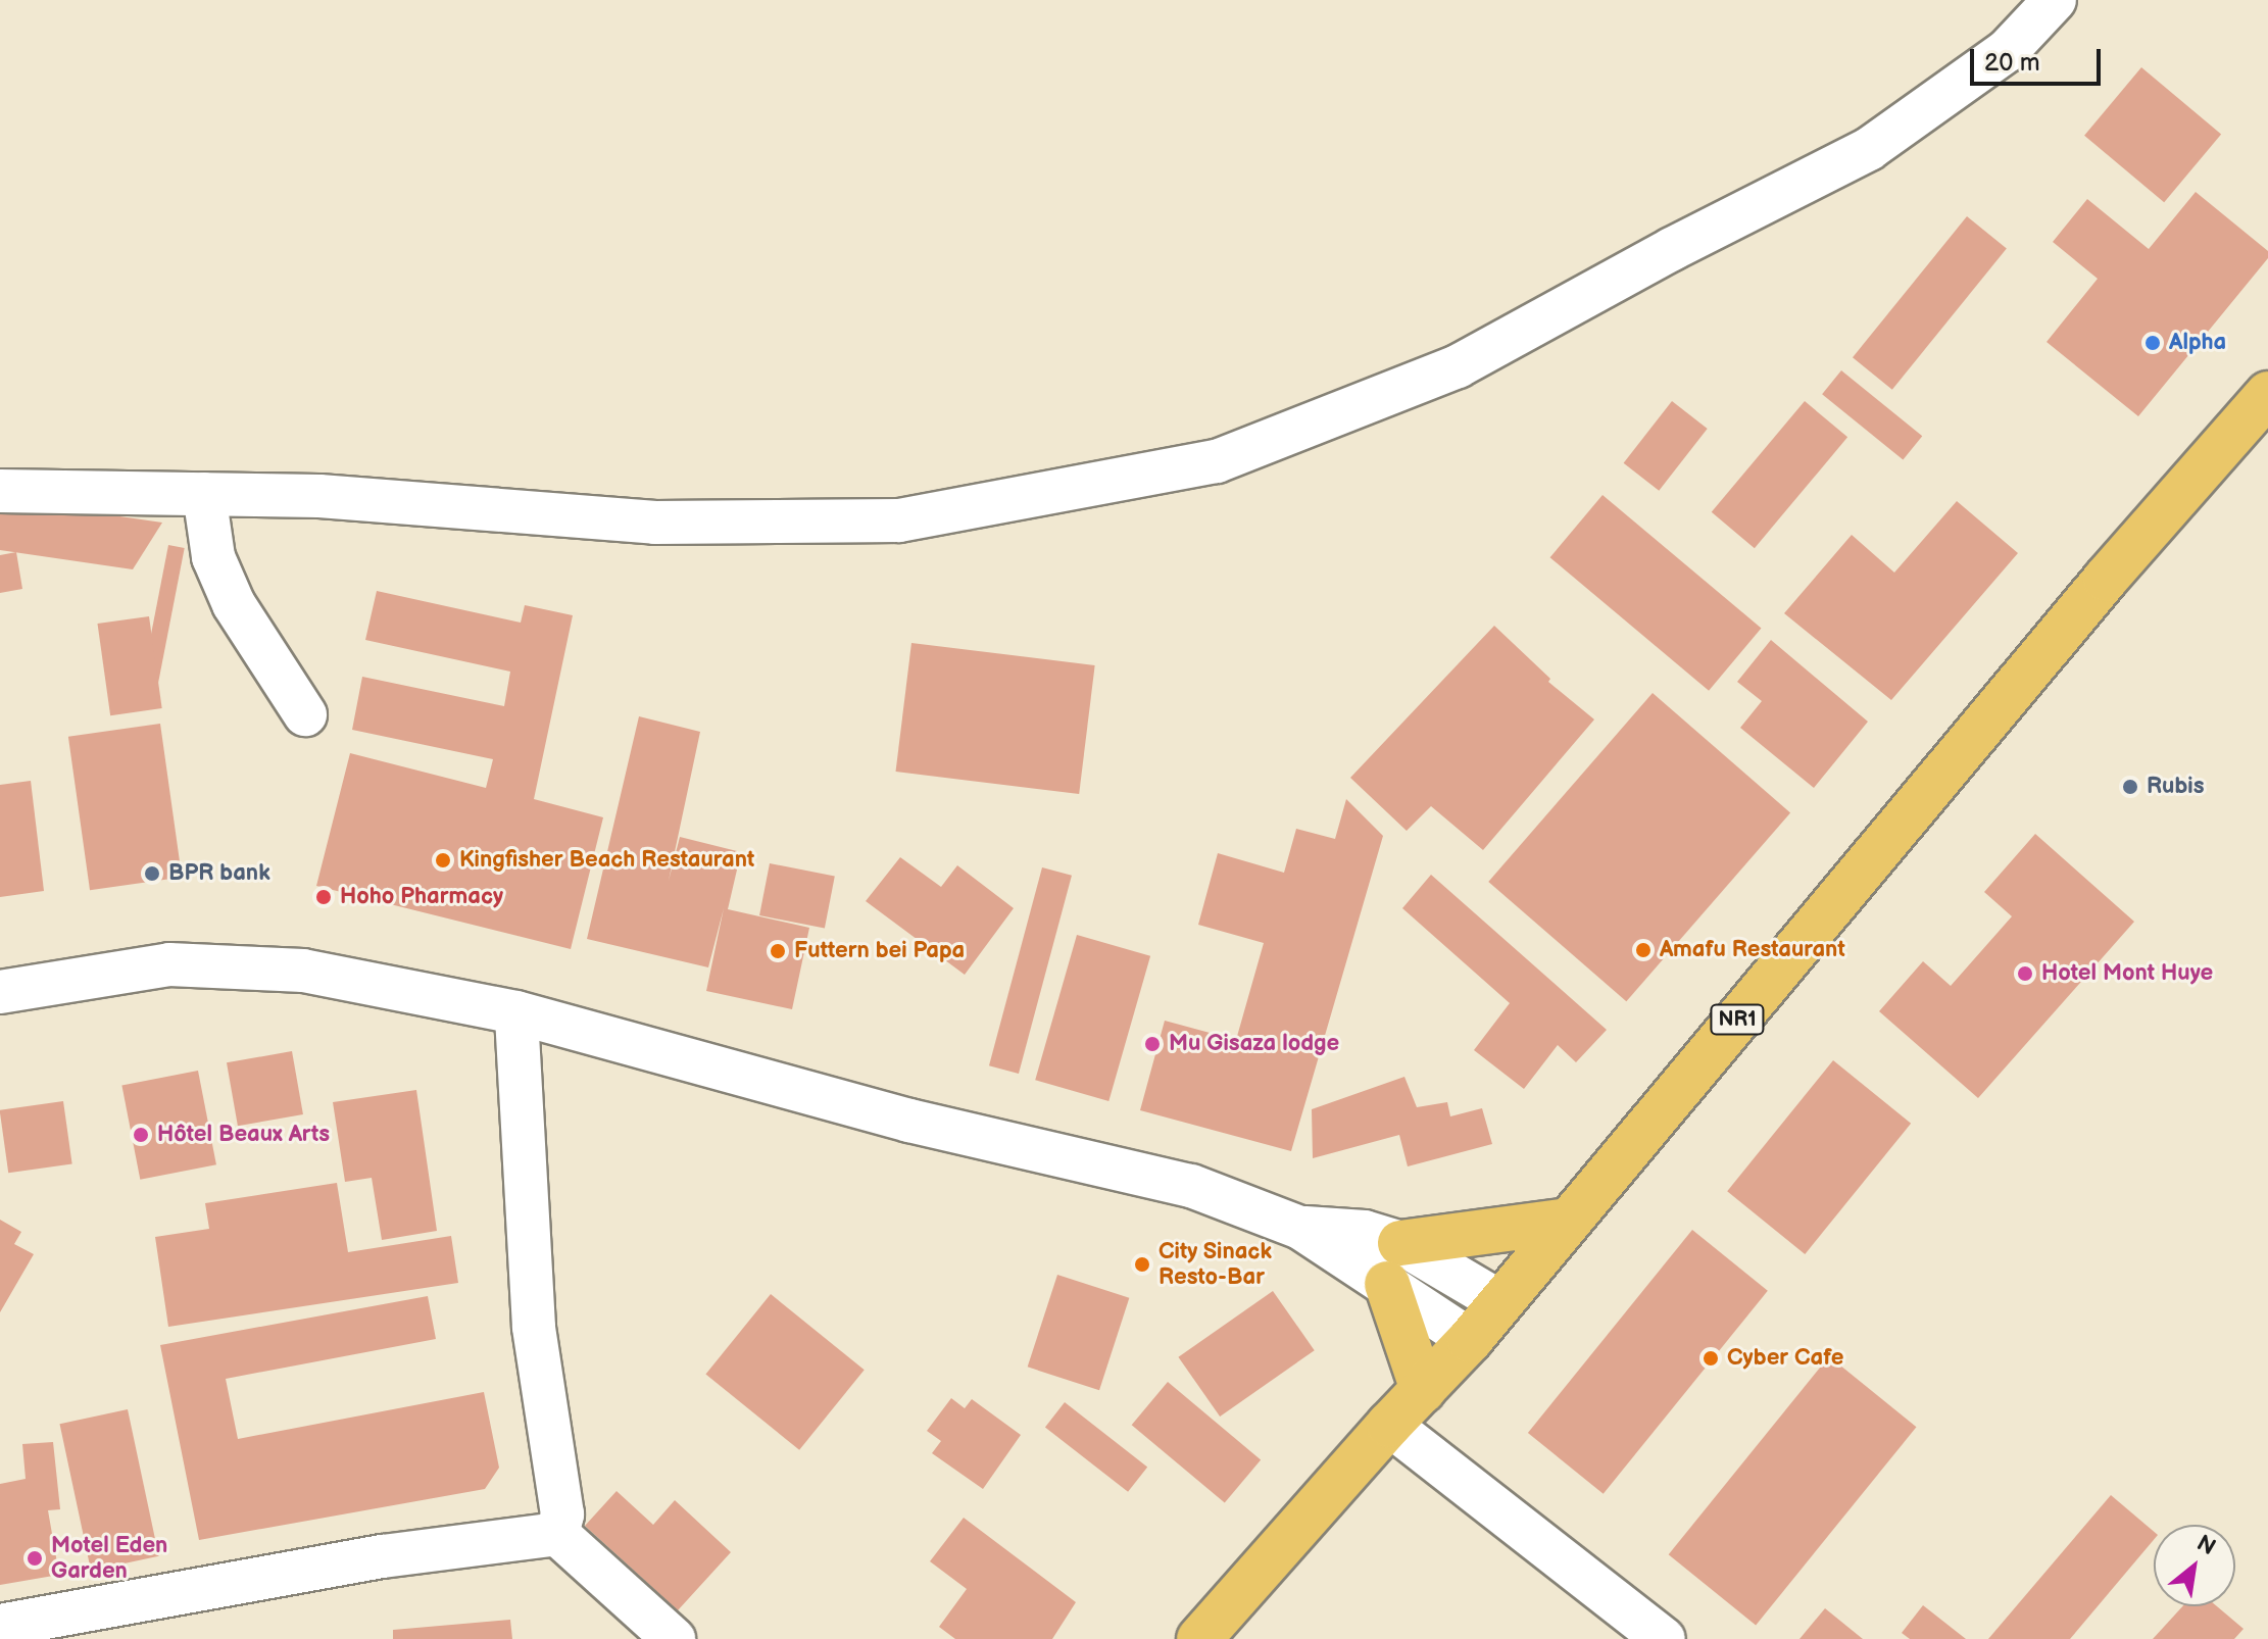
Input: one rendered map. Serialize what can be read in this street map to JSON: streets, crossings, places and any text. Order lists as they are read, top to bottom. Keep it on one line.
{"streets":{"highway":["NR1"]},"places":["Alpha","Rubis","Kingfisher Beach Restaurant","BPR bank","Hoho Pharmacy","Amafu Restaurant","Futtern bei Papa","Hotel Mont Huye","Mu Gisaza lodge","Hôtel Beaux Arts","City Sinack Resto-Bar","Cyber Cafe","Motel Eden Garden"],"scale_bar":"20 m","north":"top right"}
